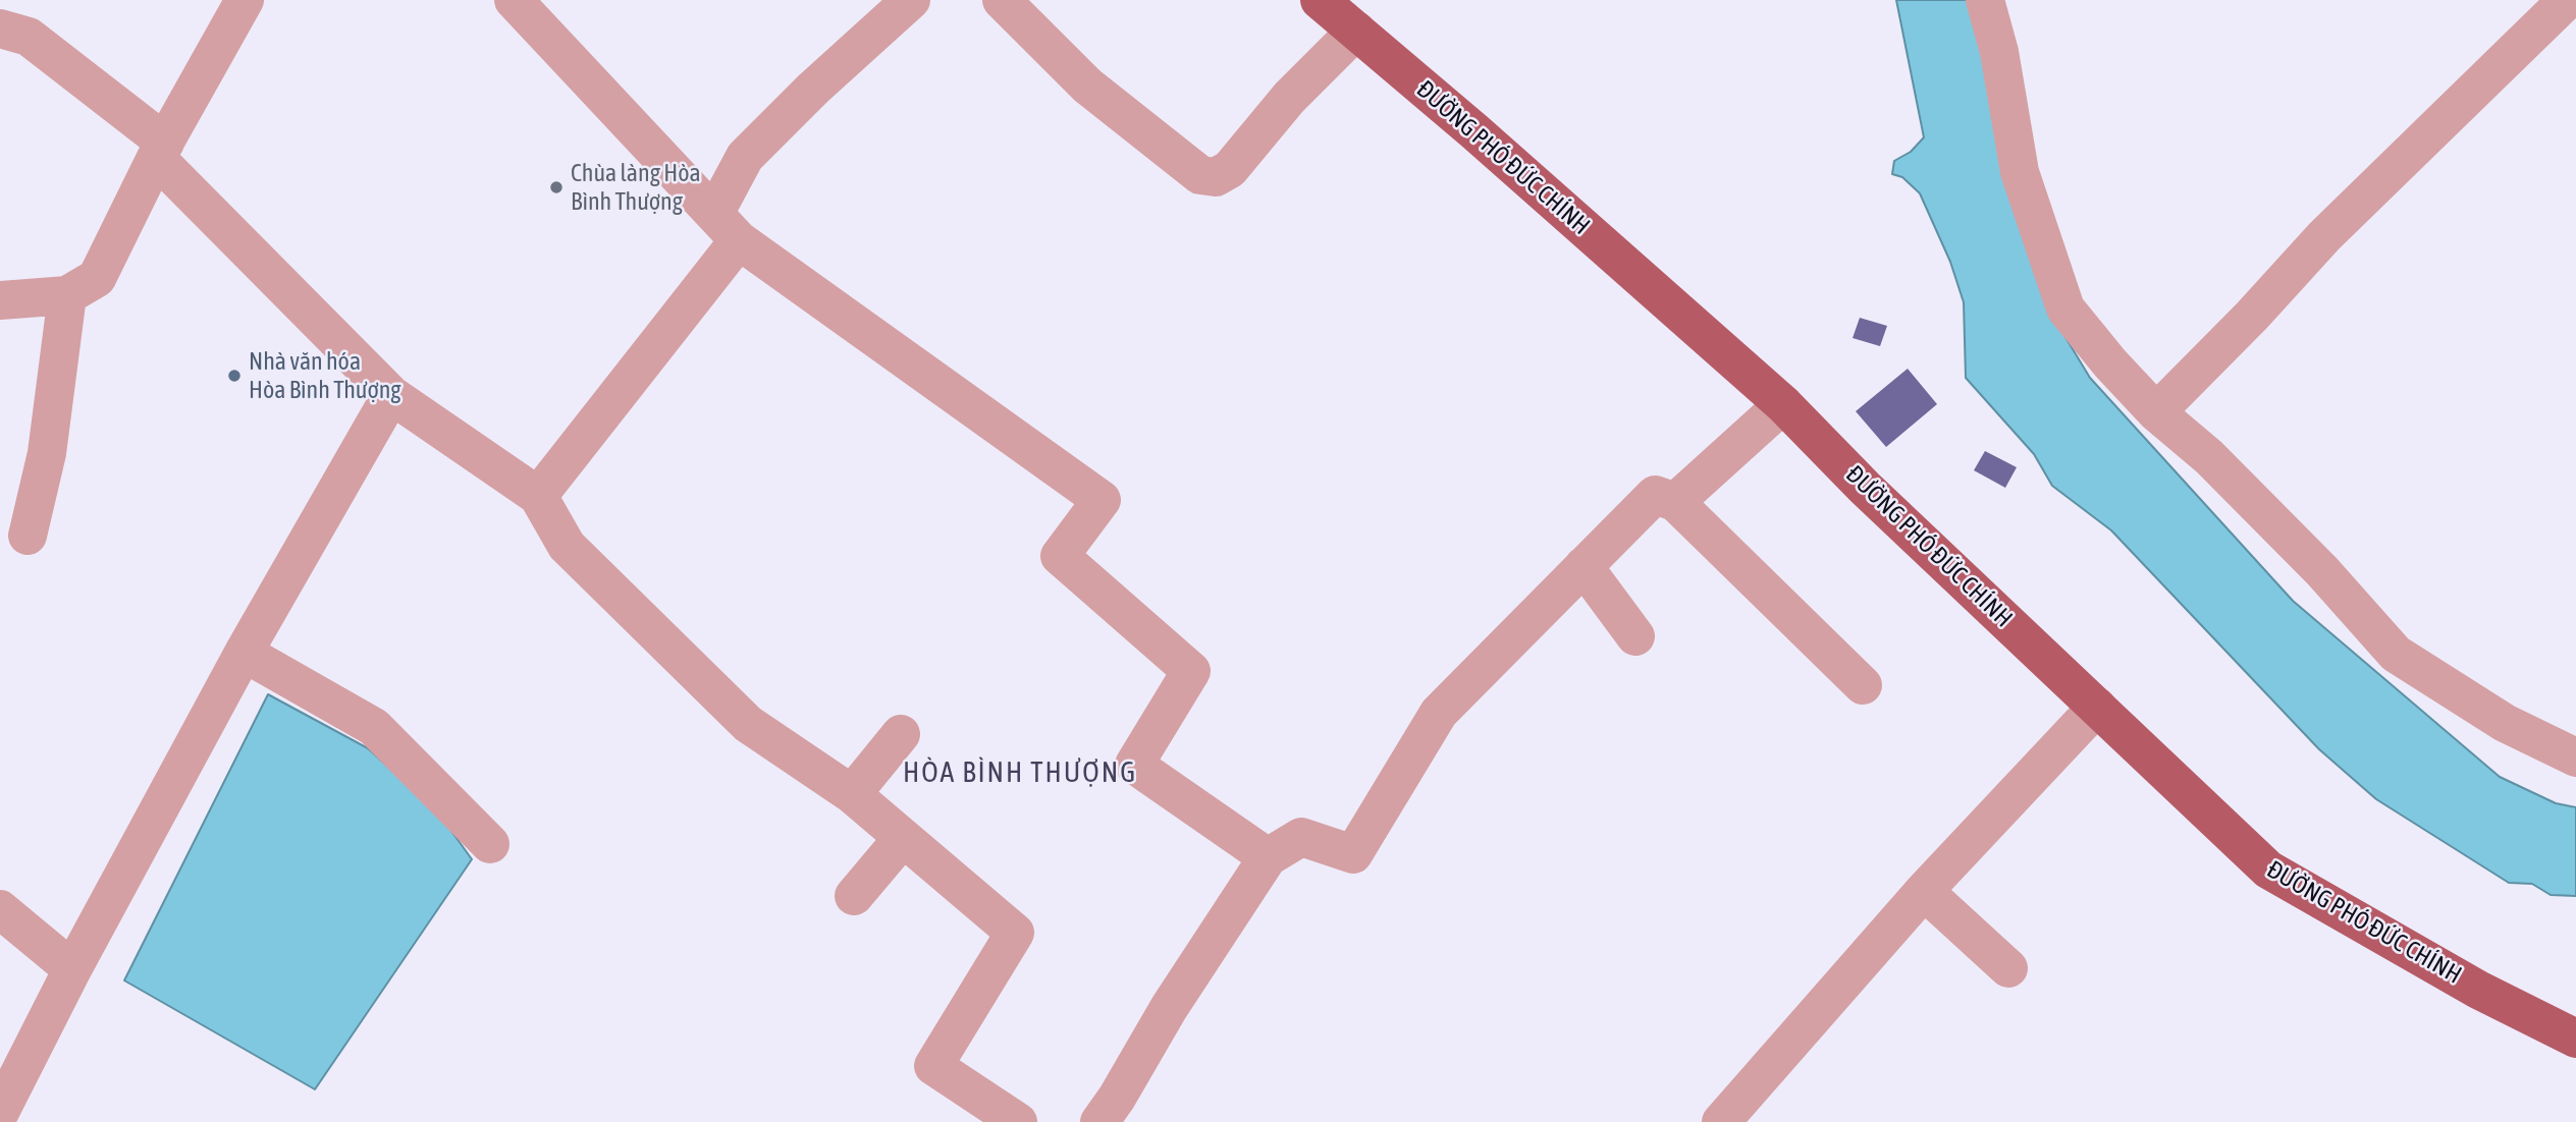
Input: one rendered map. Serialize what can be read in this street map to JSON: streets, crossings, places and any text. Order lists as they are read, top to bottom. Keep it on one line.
{"streets":{"main road":["ĐƯỜNG PHÓ ĐỨC CHÍNH"]},"districts":["HÒA BÌNH THƯỢNG"],"places":["Chùa làng Hòa Bình Thượng","Nhà văn hóa Hòa Bình Thượng"]}
